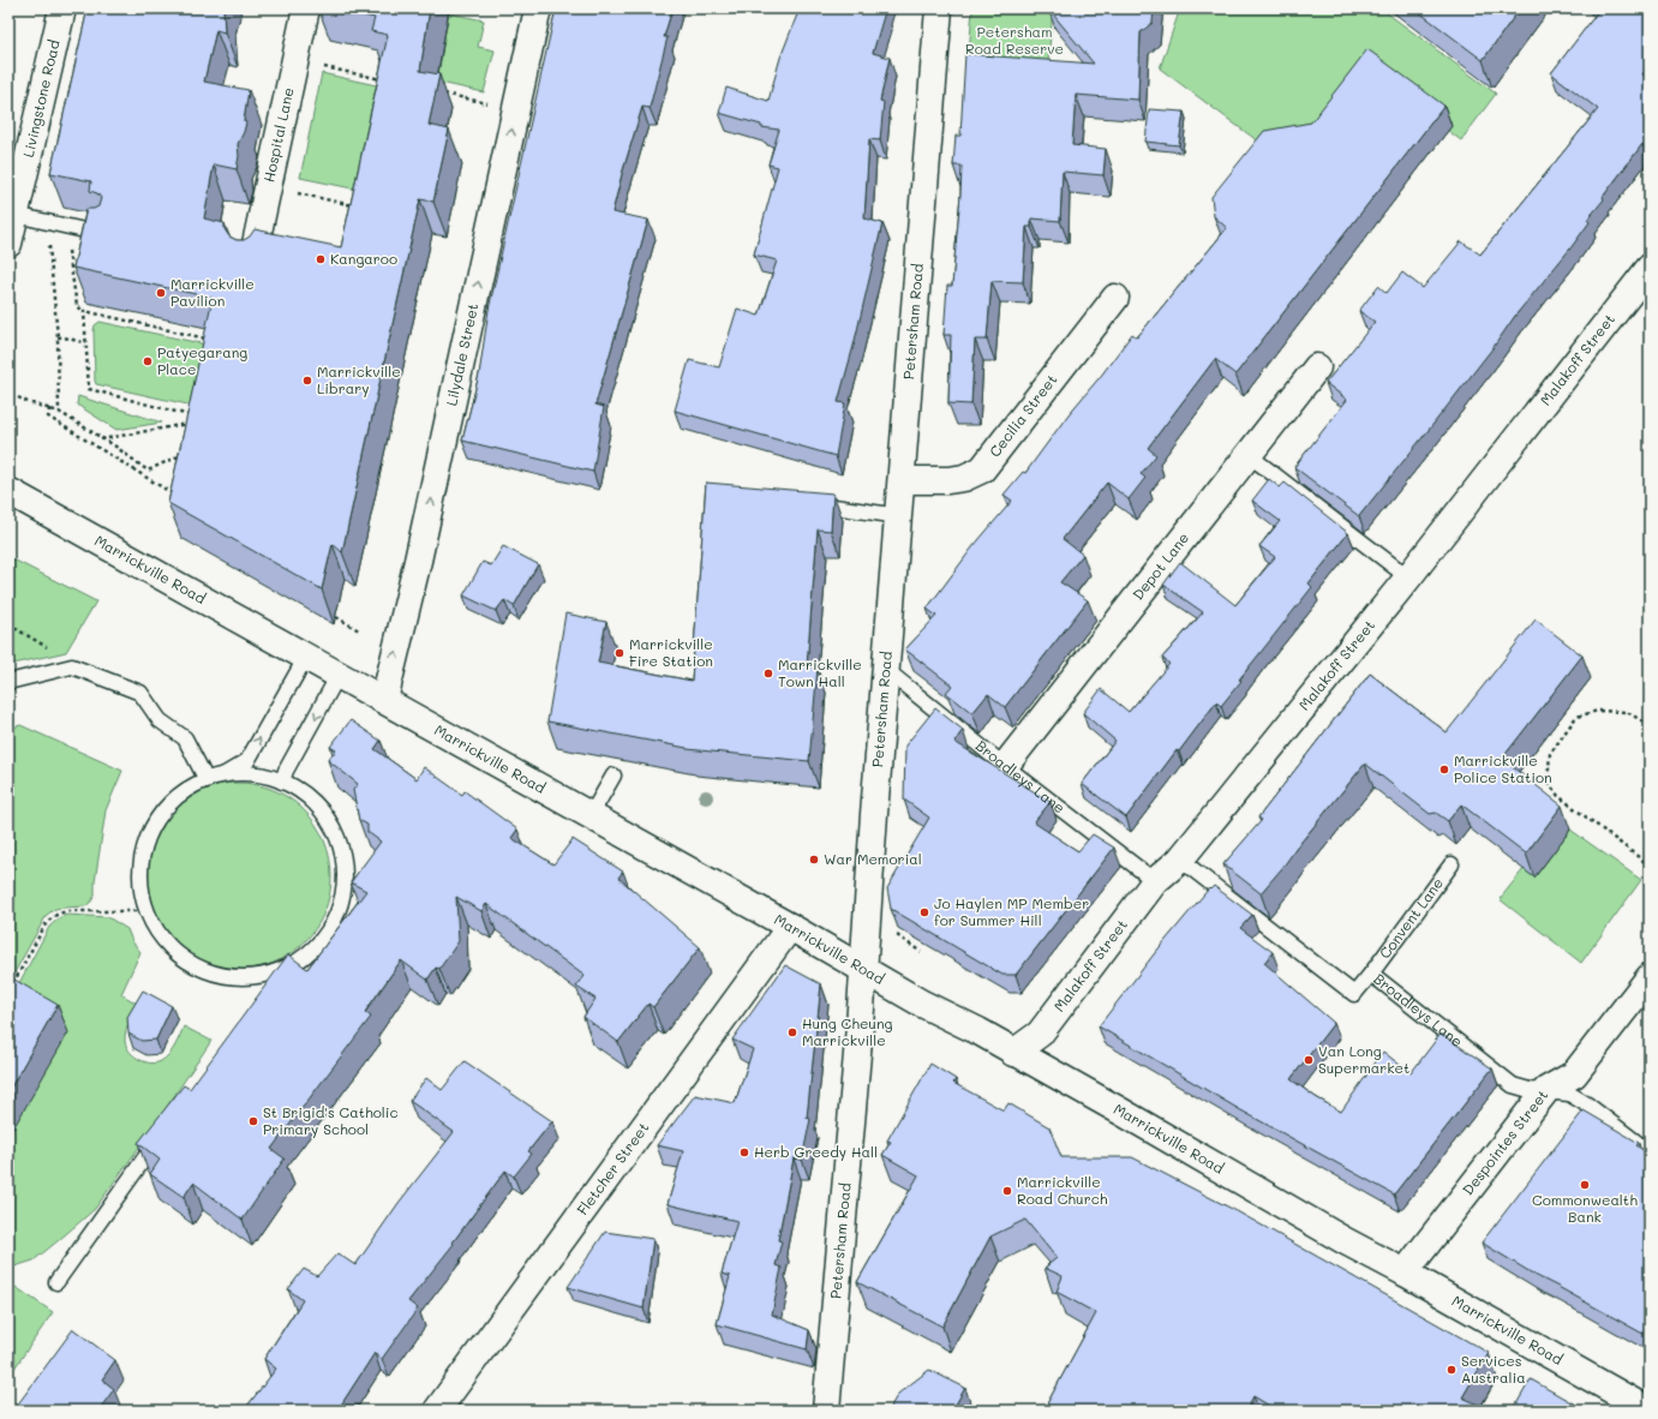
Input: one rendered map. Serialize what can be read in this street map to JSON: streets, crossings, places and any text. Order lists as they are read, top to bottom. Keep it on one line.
{"streets":{"street":["Livingstone Road","Hospital Lane","Petersham Road","Lilydale Street","Malakoff Street","Cecilia Street","Depot Lane","Marrickville Road","Despointes Street","Fletcher Street"],"lane":["Broadleys Lane","Convent Lane"]},"crossings":[["Petersham Road","Cecilia Street"],["Petersham Road","Marrickville Road"],["Petersham Road","Broadleys Lane"],["Lilydale Street","Marrickville Road"],["Malakoff Street","Marrickville Road"],["Malakoff Street","Broadleys Lane"],["Depot Lane","Broadleys Lane"],["Marrickville Road","Despointes Street"],["Marrickville Road","Fletcher Street"],["Broadleys Lane","Convent Lane"],["Broadleys Lane","Despointes Street"]],"one_way":["Lilydale Street"],"parks":["Petersham Road Reserve"],"places":["Kangaroo","Marrickville Pavilion","Patyegarang Place","Marrickville Library","Marrickville Fire Station","Marrickville Town Hall","Marrickville Police Station","War Memorial","Jo Haylen MP Member for Summer Hill","Hung Cheung Marrickville","Van Long Supermarket","St Brigid's Catholic Primary School","Herb Greedy Hall","Commonwealth Bank","Marrickville Road Church","Services Australia"]}
